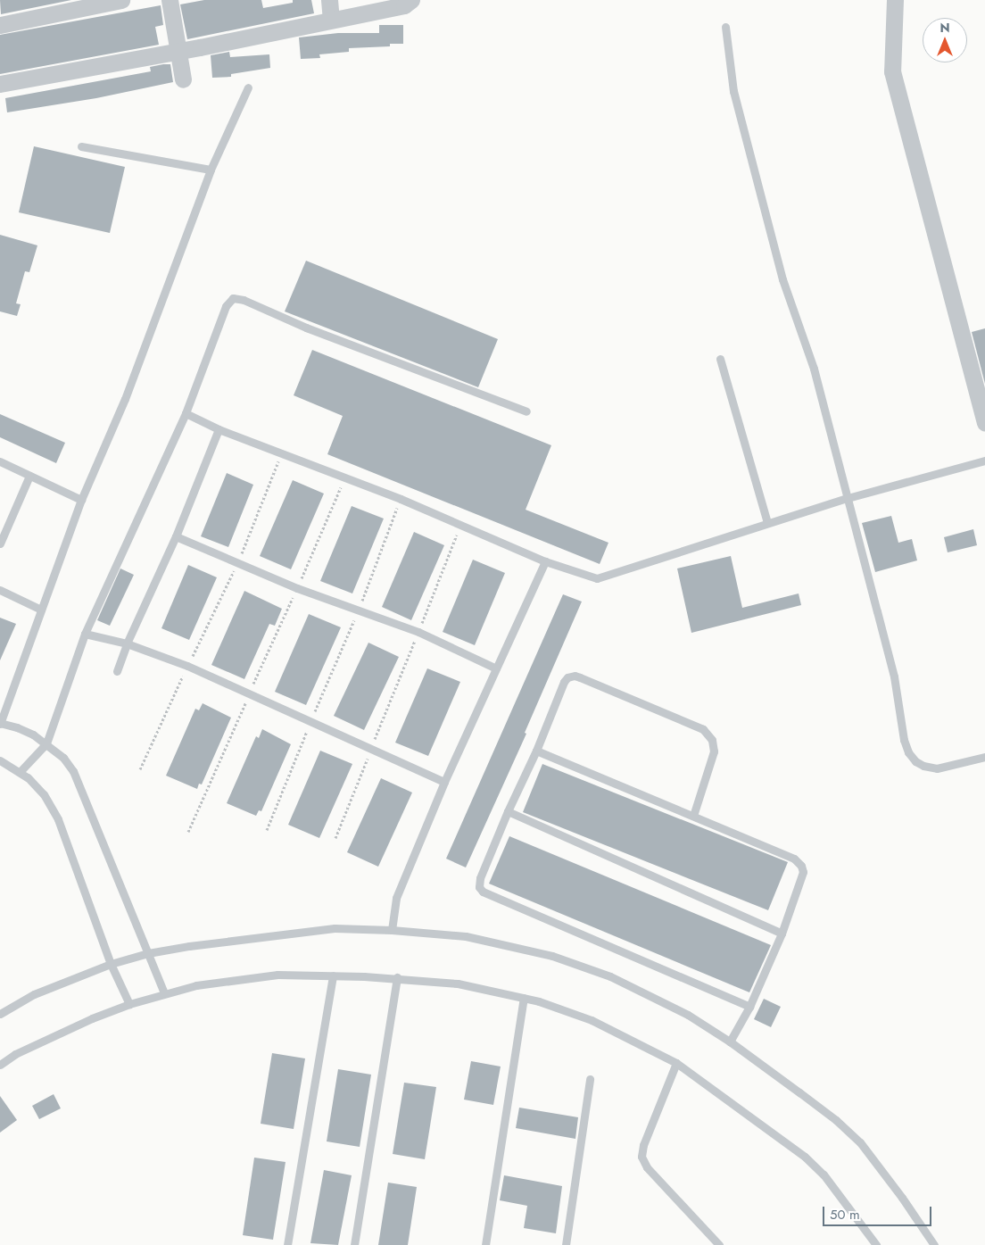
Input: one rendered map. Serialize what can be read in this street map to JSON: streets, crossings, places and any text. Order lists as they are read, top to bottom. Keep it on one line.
{"scale_bar":"50 m","north":"top"}
